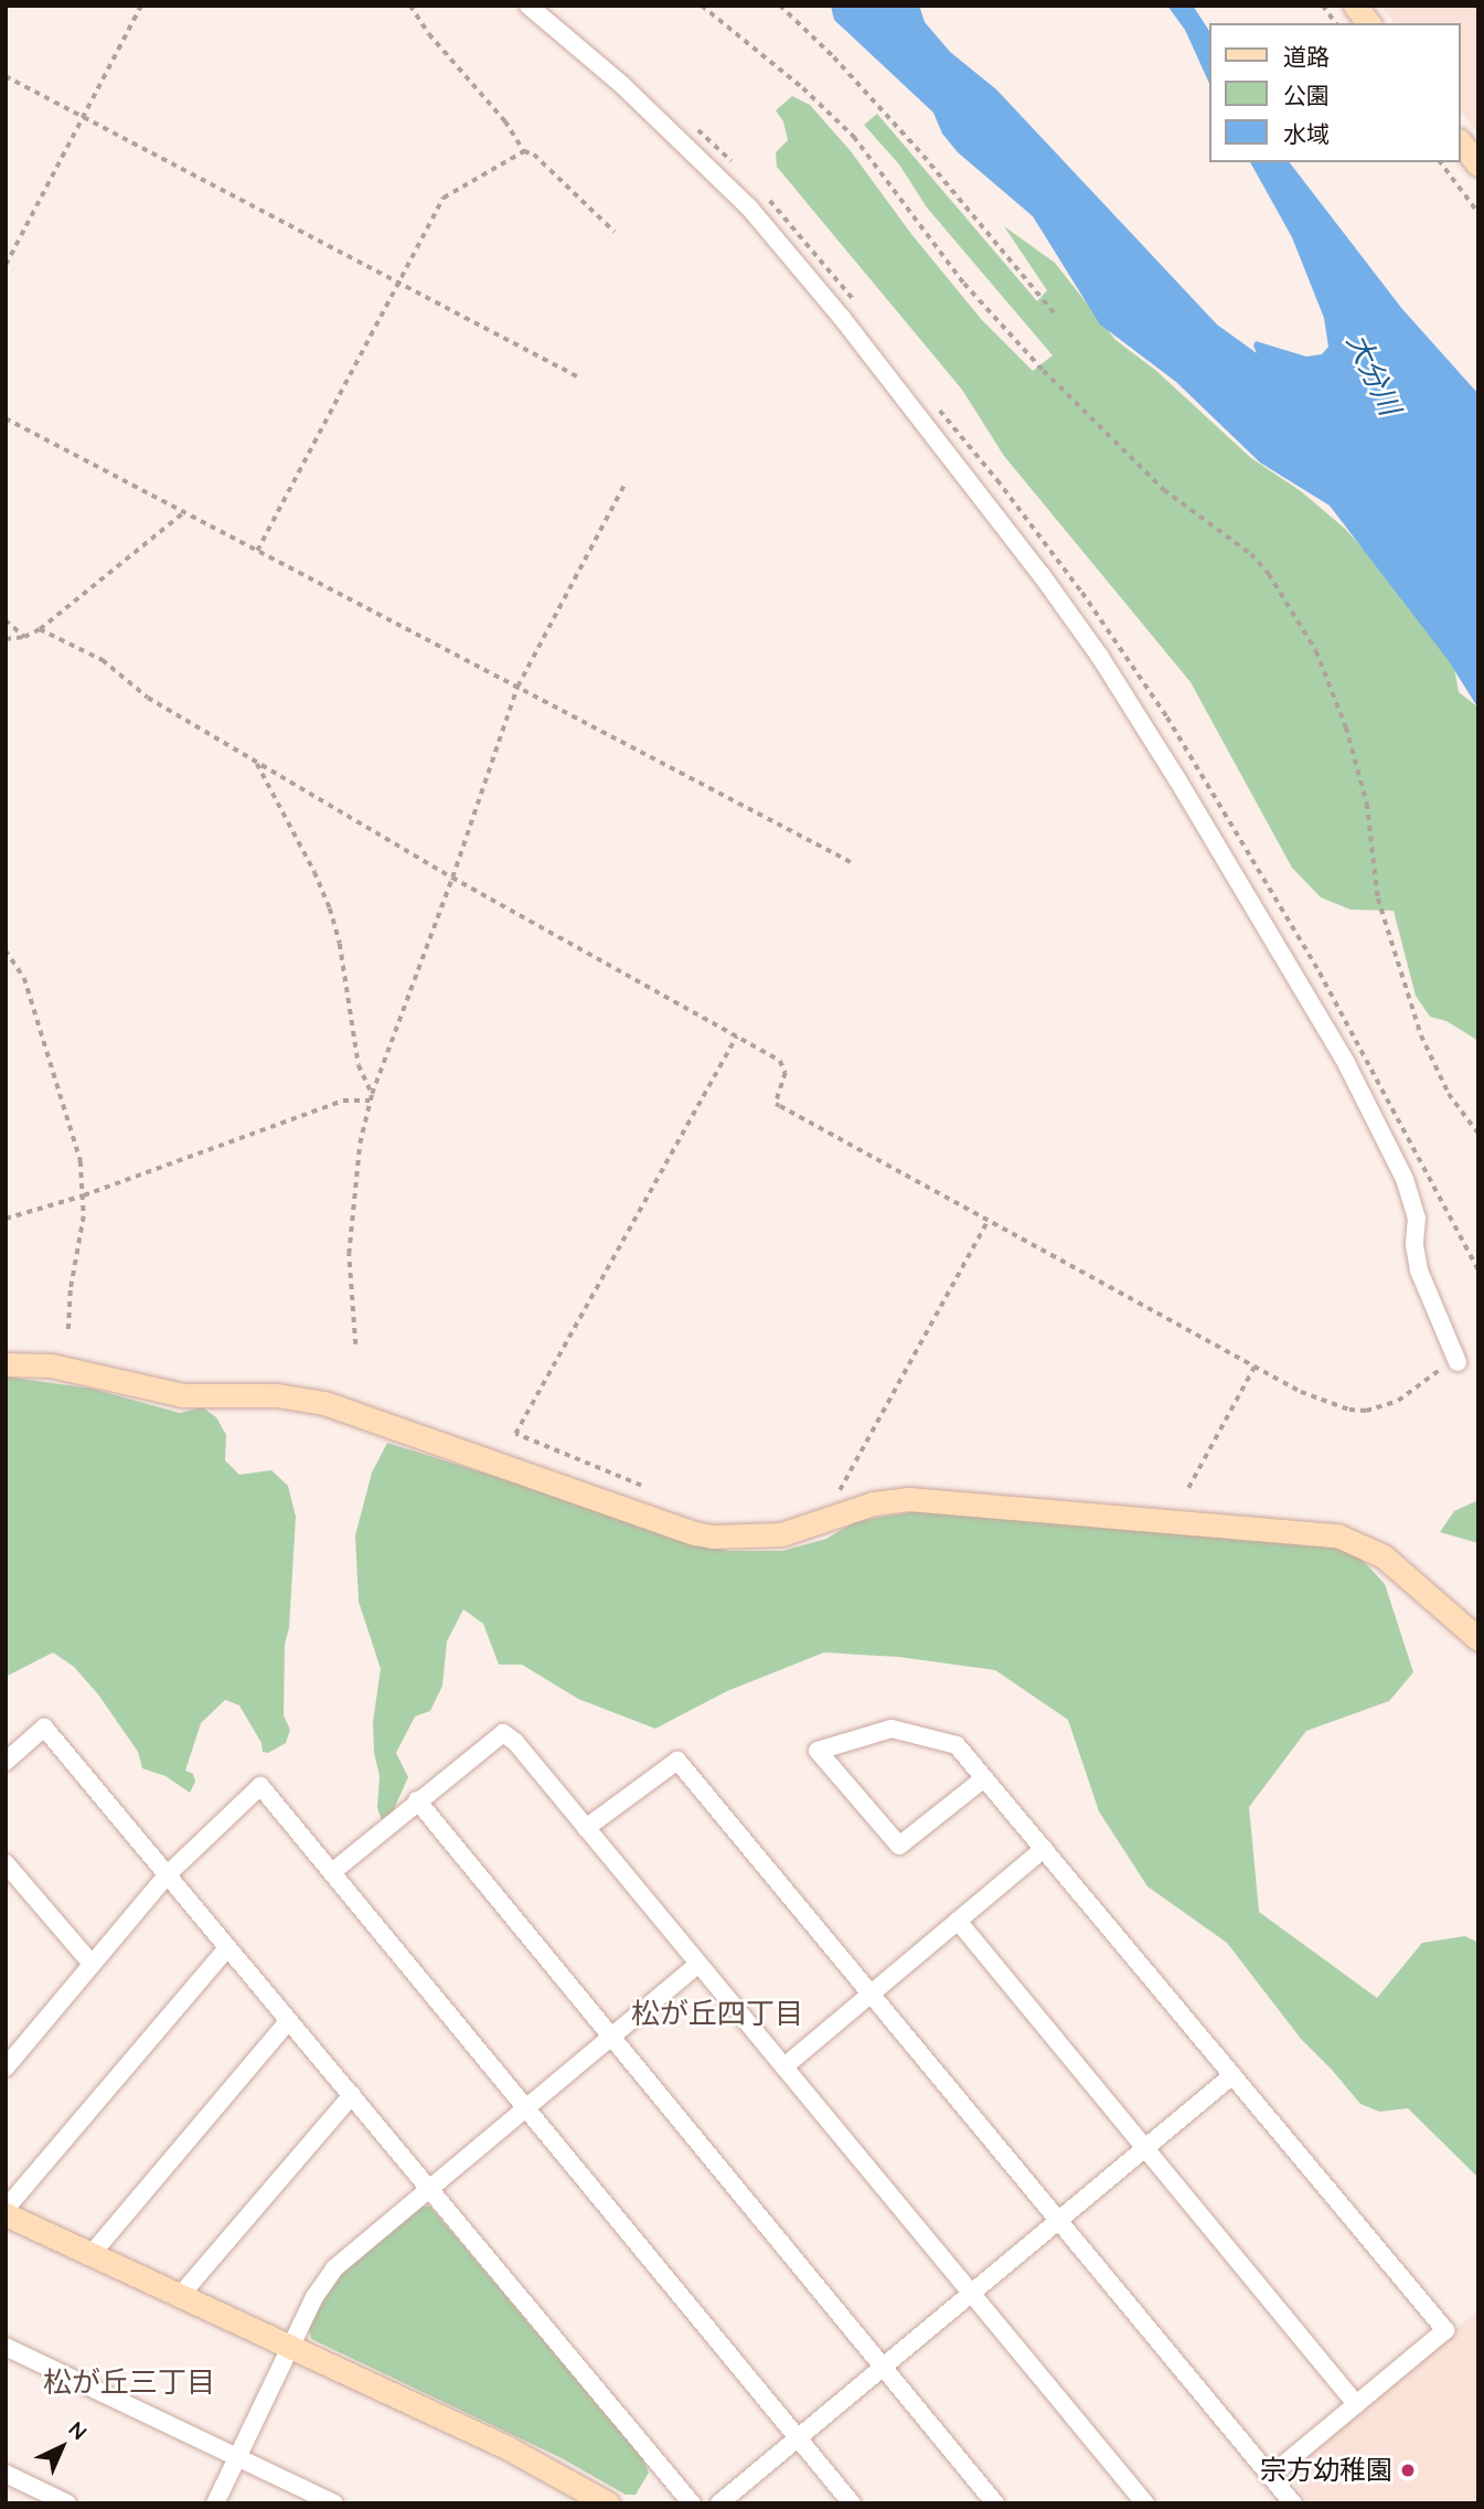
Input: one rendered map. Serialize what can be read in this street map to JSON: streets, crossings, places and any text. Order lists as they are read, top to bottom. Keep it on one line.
{"districts":["松が丘四丁目","松が丘三丁目"],"water":["大分川"],"places":["宗方幼稚園"],"legend":["道路","公園","水域"],"north":"top right"}
